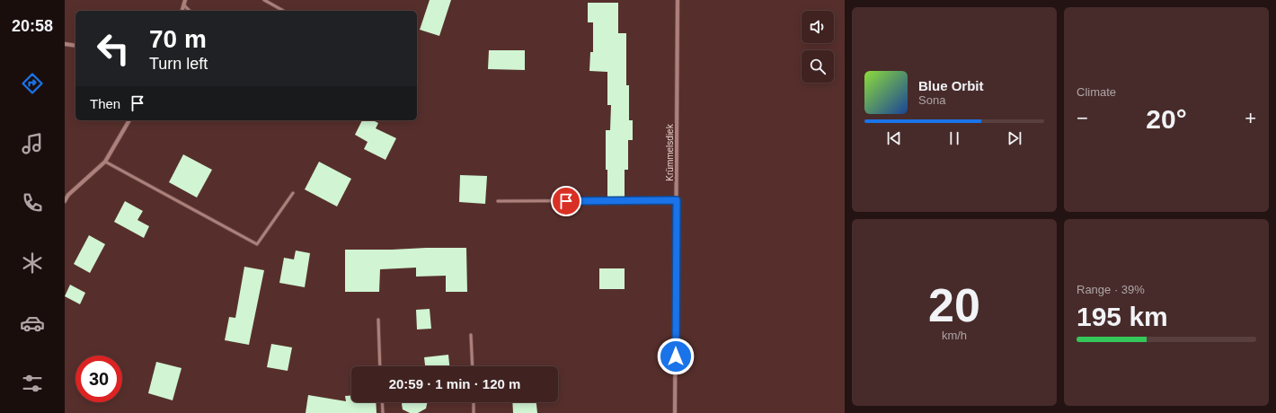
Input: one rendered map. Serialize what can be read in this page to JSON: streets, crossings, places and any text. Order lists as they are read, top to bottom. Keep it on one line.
{"streets":{"street":["Krümmelsdiek"]},"page":{"tabs":"20:58","tile":["Climate",["20","km/h"],["Range · 39%","195 km"]],"turn":["70 m","Turn left"],"song":["Blue Orbit","Sona"],"then":"Then","heat":["−","20°","+"],"limit":"30","trip":"20:59 · 1 min · 120 m"}}
